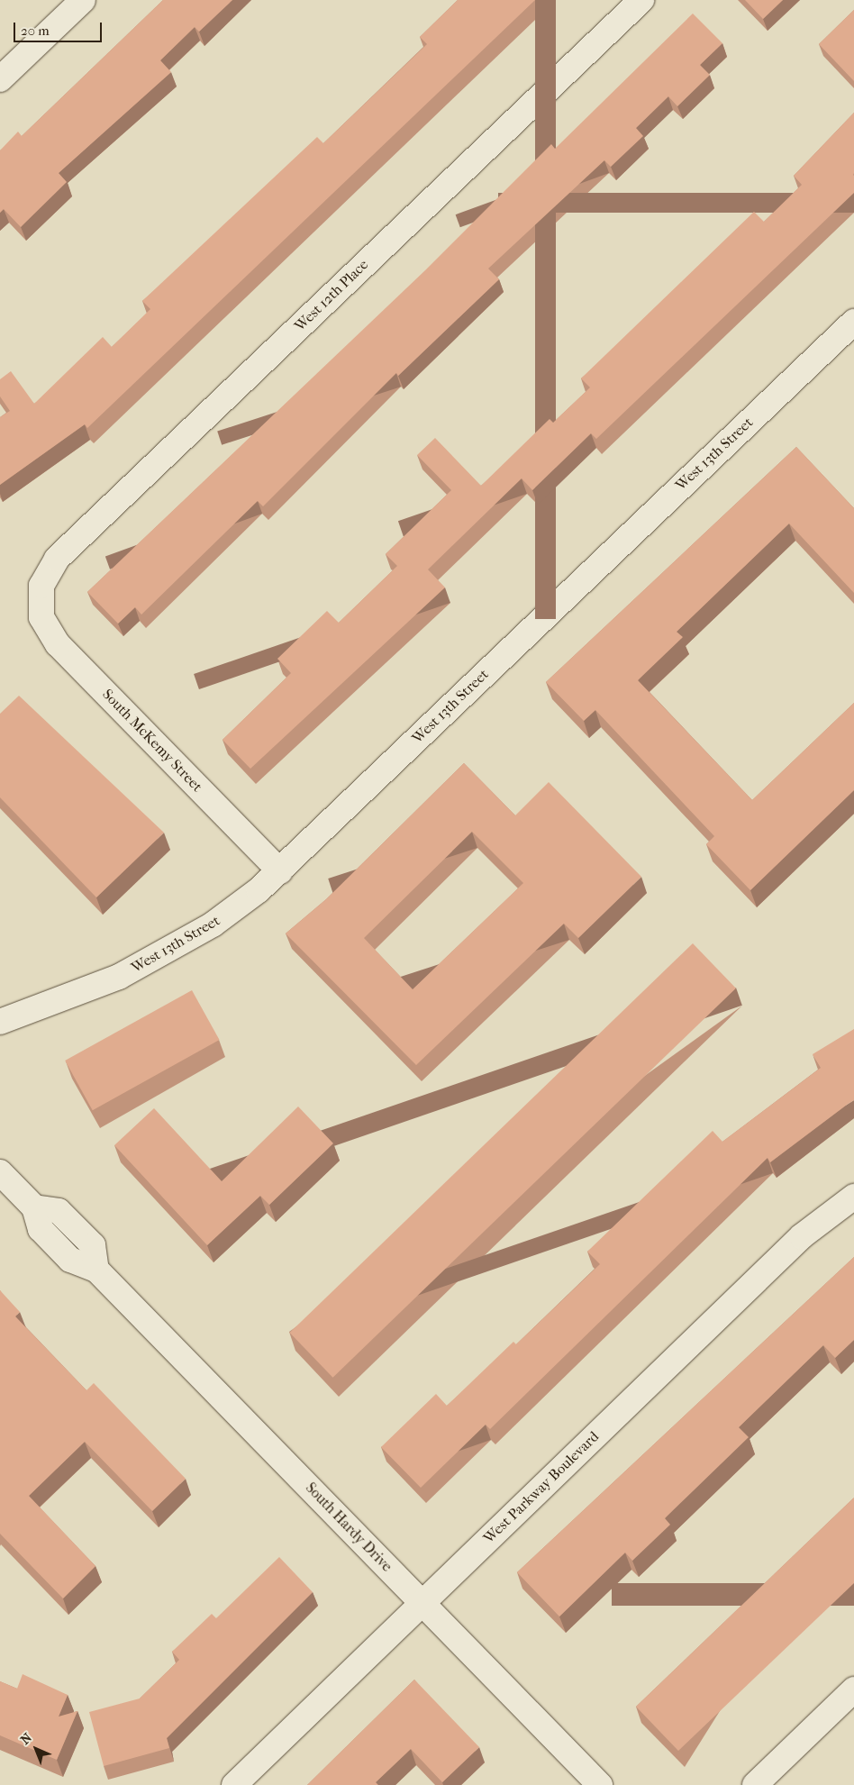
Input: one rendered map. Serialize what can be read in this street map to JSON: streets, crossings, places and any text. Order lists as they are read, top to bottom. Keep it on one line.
{"streets":{"street":["West 12th Place","West 13th Street","South McKemy Street","West Parkway Boulevard","South Hardy Drive"]},"crossings":[["West 12th Place","South McKemy Street"],["West 13th Street","South McKemy Street"],["West Parkway Boulevard","South Hardy Drive"]],"scale_bar":"20 m","north":"top left"}
